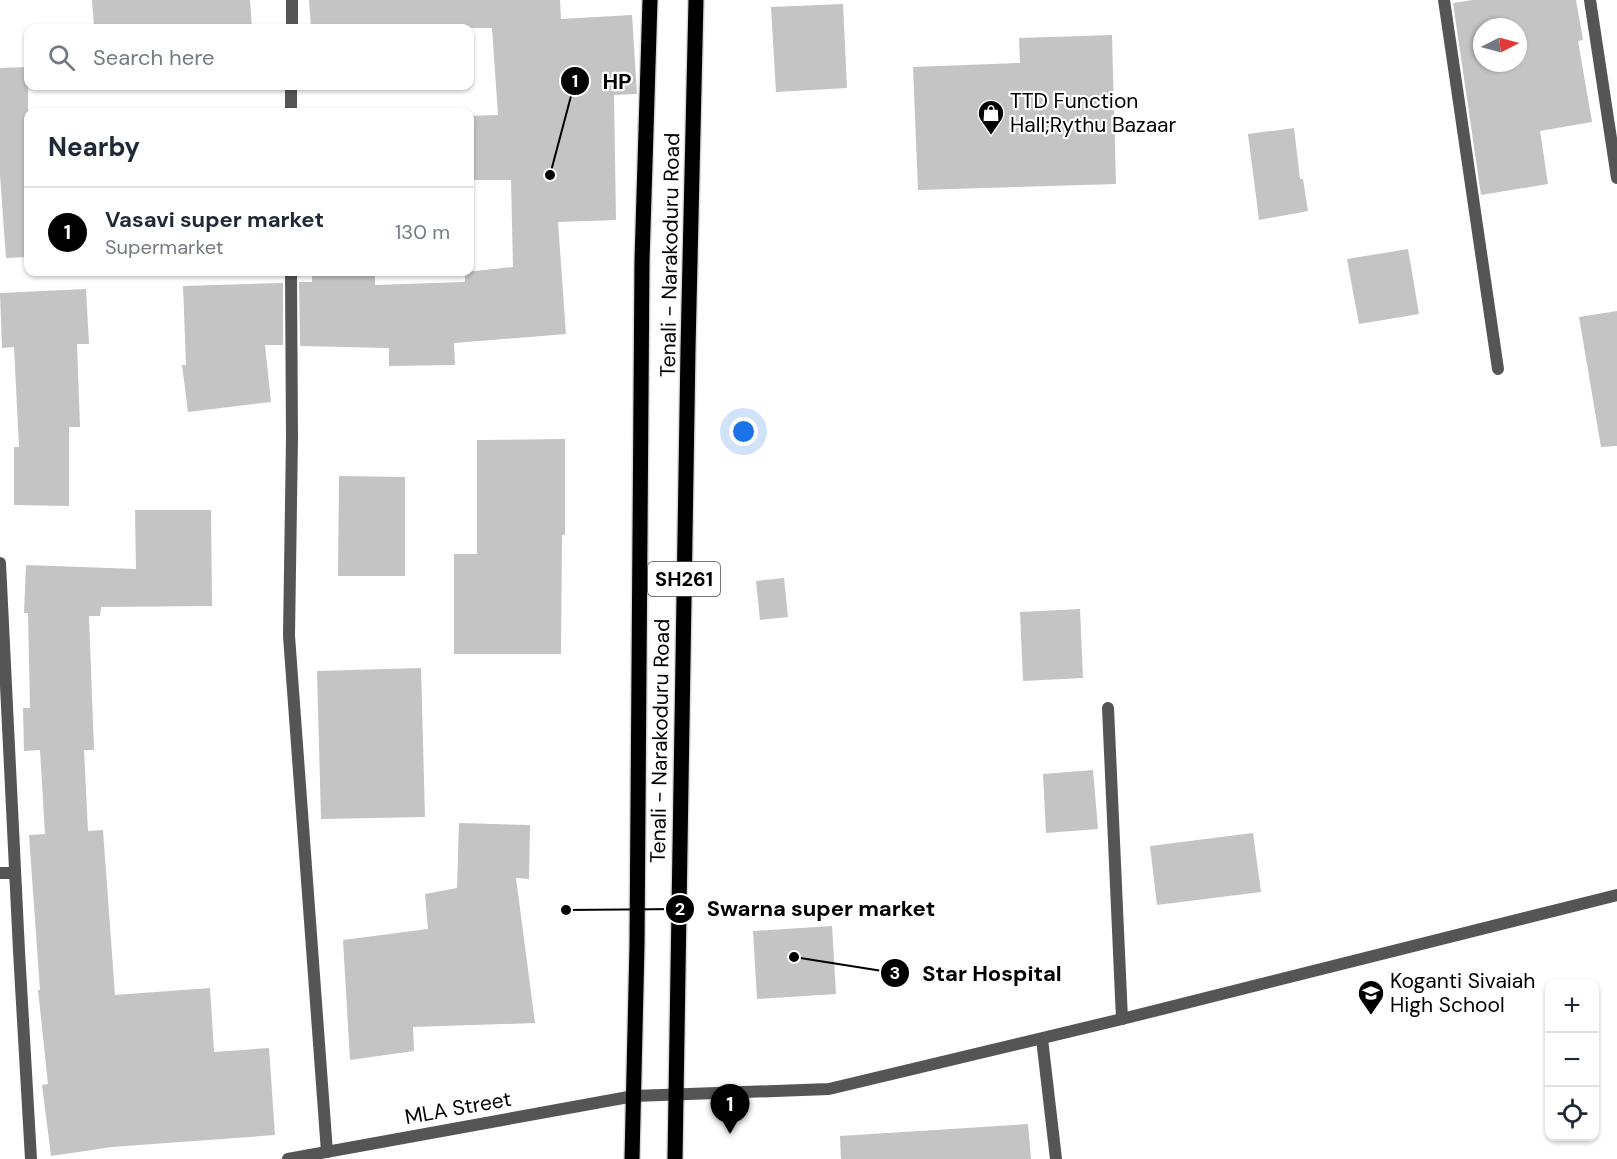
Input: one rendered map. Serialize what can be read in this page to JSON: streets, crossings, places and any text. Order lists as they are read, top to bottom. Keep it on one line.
{"streets":{"main road":["Tenali - Narakoduru Road","SH261"],"street":["MLA Street"]},"crossings":[["Tenali - Narakoduru Road","MLA Street"]],"places":{"shop":["TTD Function Hall;Rythu Bazaar"],"other":["HP","Swarna super market","Star Hospital"],"school or university":["Koganti Sivaiah High School"]},"north":"right","page":{"search":"Search here","heading":"Nearby","list":[{"mark":"1","name":"Vasavi super market","note":"Supermarket","value":"130 m"}],"map_buttons":["+","−"],"pins":"1"}}
